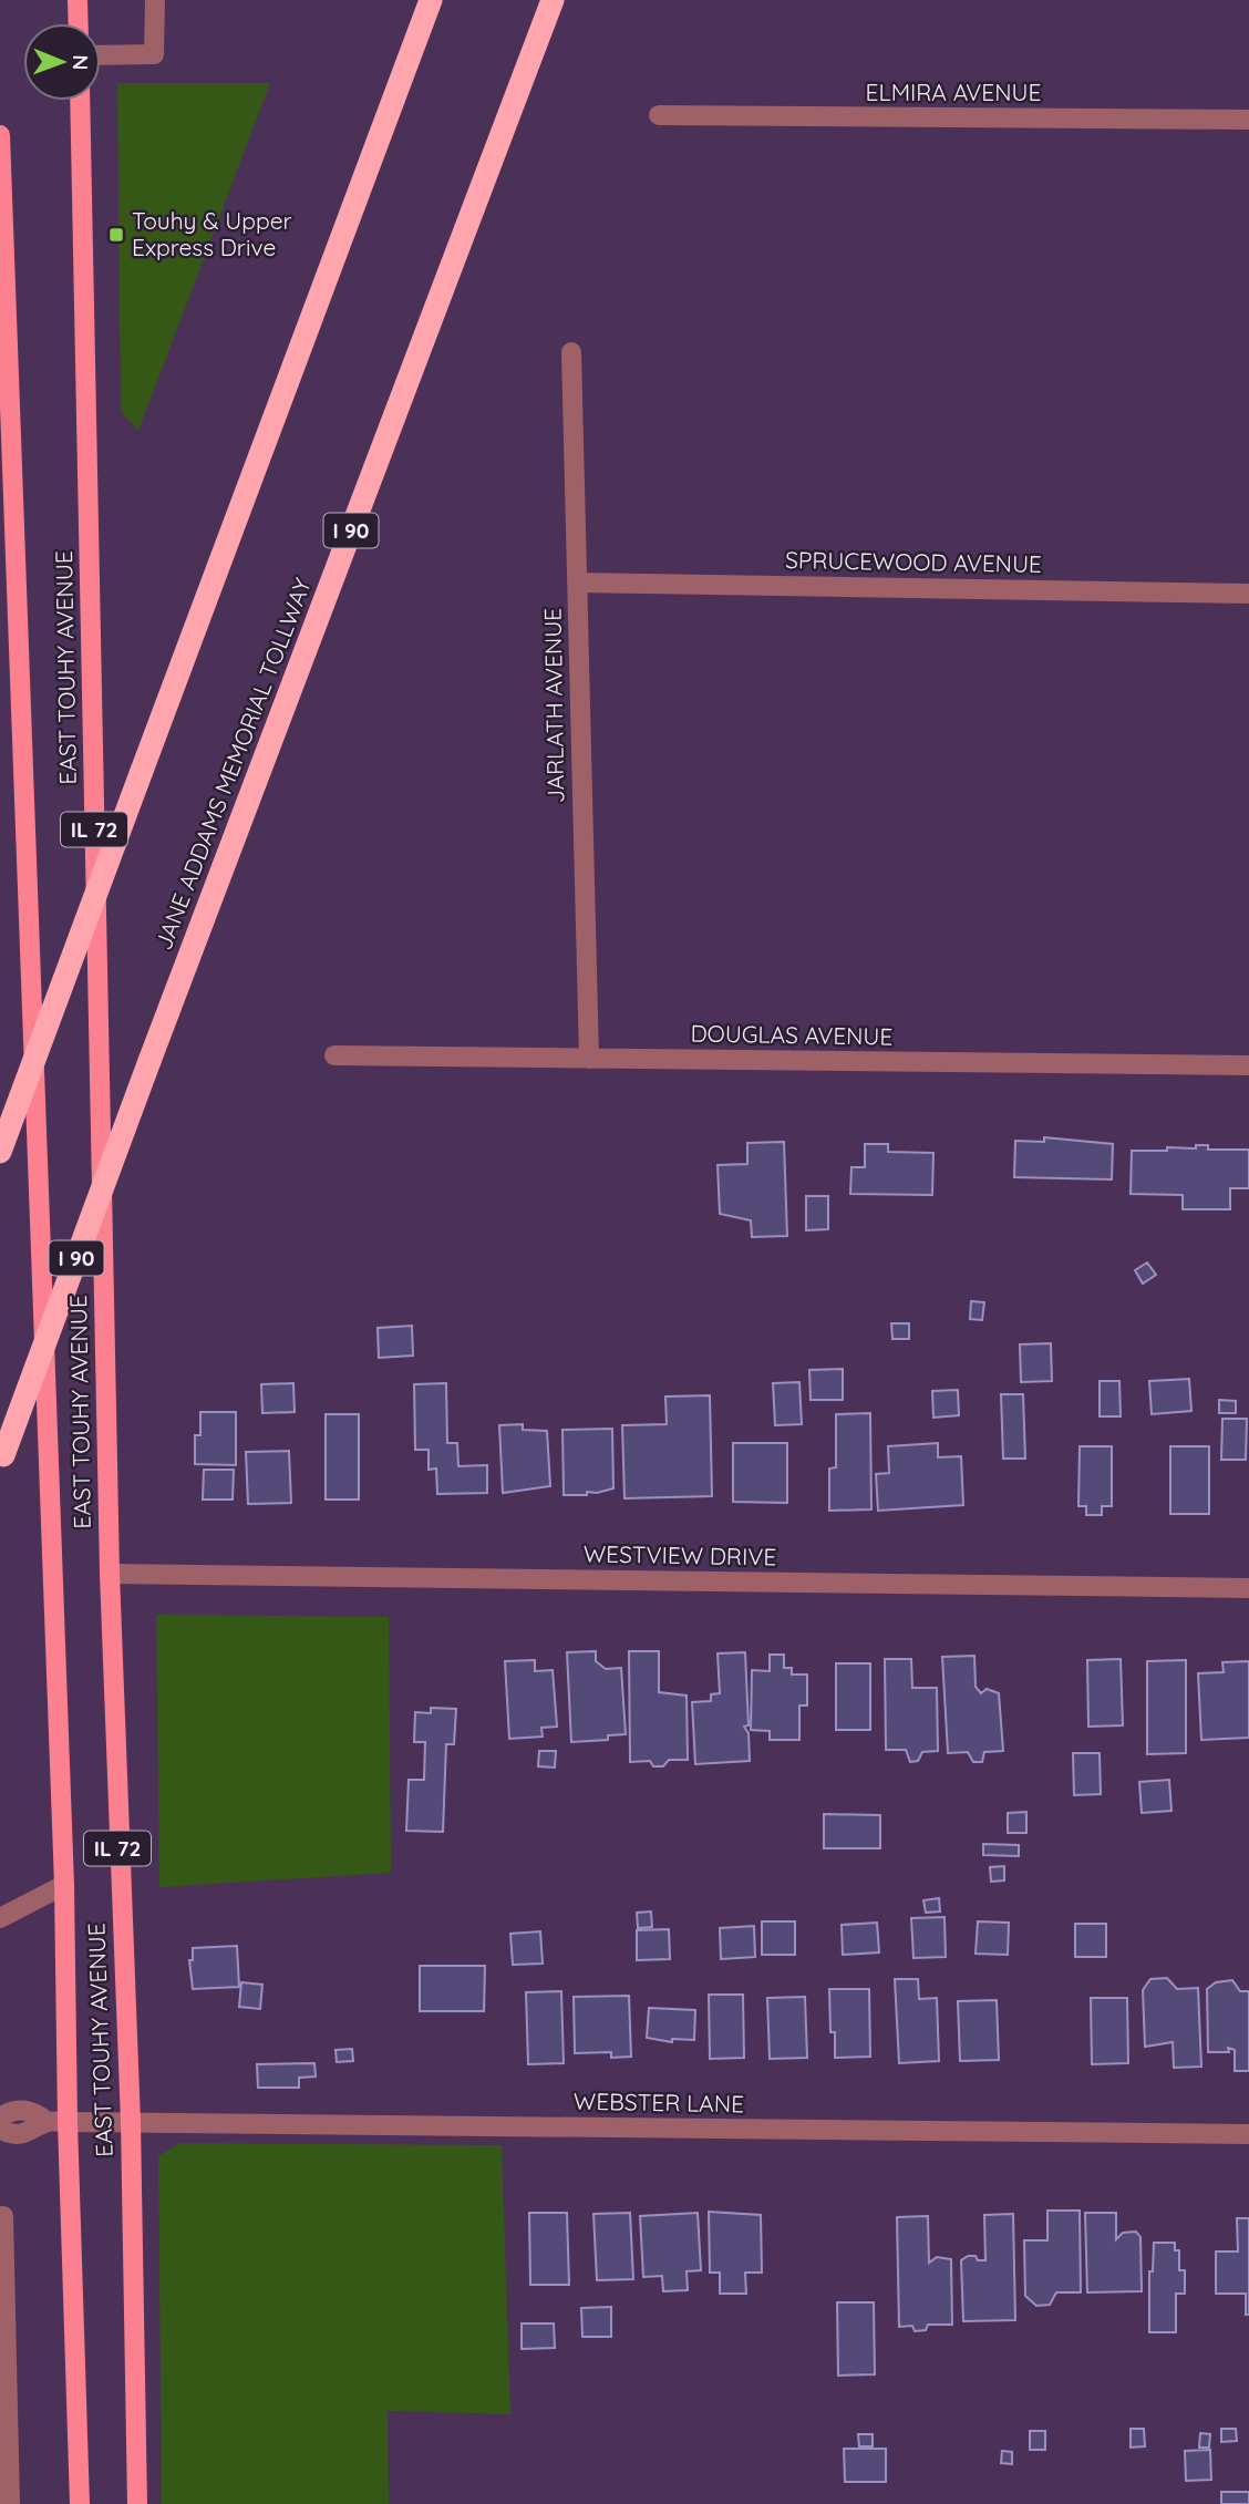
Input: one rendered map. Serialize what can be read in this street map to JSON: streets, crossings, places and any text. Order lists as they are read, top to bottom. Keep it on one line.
{"streets":{"highway":["I 90","JANE ADDAMS MEMORIAL TOLLWAY"],"main road":["EAST TOUHY AVENUE","IL 72"],"street":["ELMIRA AVENUE","SPRUCEWOOD AVENUE","JARLATH AVENUE","DOUGLAS AVENUE","WESTVIEW DRIVE","WEBSTER LANE"]},"crossings":[["SPRUCEWOOD AVENUE","JARLATH AVENUE"],["EAST TOUHY AVENUE","WESTVIEW DRIVE"],["EAST TOUHY AVENUE","WEBSTER LANE"],["JARLATH AVENUE","DOUGLAS AVENUE"]],"places":{"transit":["Touhy & Upper Express Drive"]},"north":"right"}
